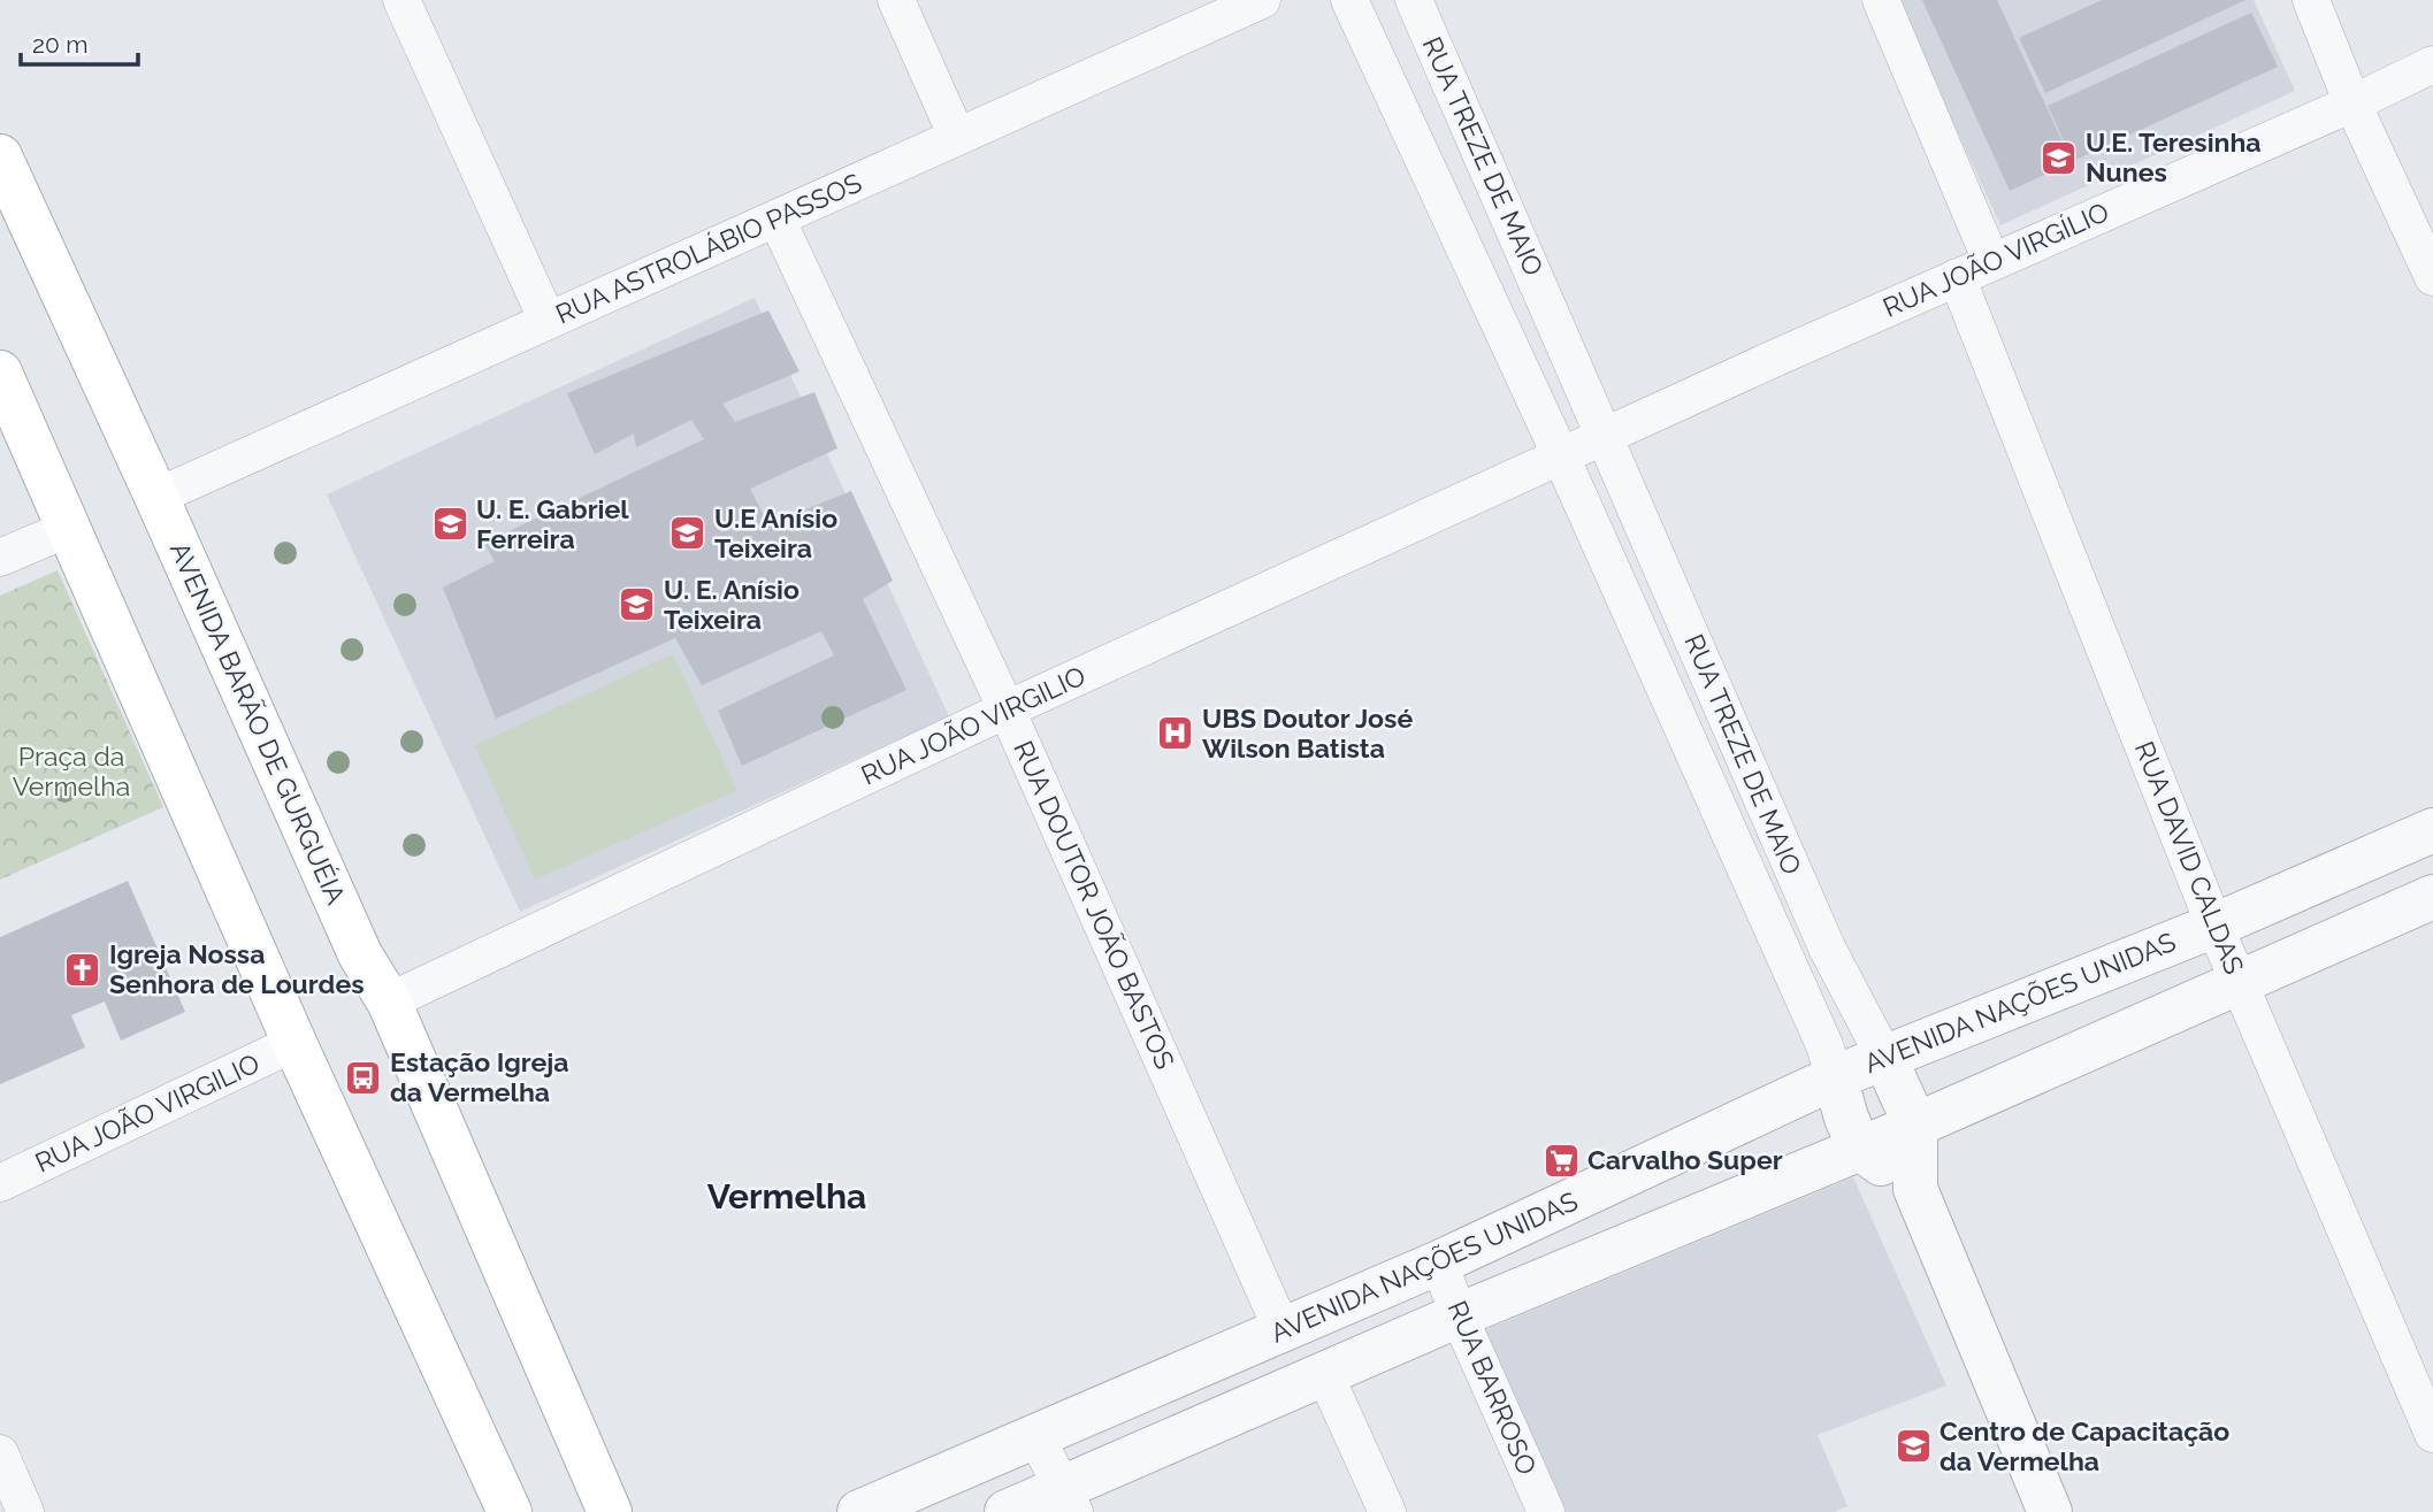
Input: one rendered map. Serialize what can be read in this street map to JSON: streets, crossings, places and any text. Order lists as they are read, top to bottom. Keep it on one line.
{"streets":{"main road":["AVENIDA BARÃO DE GURGUÉIA"],"street":["RUA TREZE DE MAIO","RUA ASTROLÁBIO PASSOS","RUA JOÃO VIRGÍLIO","RUA JOÃO VIRGILIO","RUA DAVID CALDAS","RUA DOUTOR JOÃO BASTOS","AVENIDA NAÇÕES UNIDAS","RUA BARROSO"]},"crossings":[["RUA TREZE DE MAIO","RUA JOÃO VIRGÍLIO"],["RUA TREZE DE MAIO","RUA JOÃO VIRGILIO"],["RUA TREZE DE MAIO","AVENIDA NAÇÕES UNIDAS"],["RUA ASTROLÁBIO PASSOS","AVENIDA BARÃO DE GURGUÉIA"],["RUA ASTROLÁBIO PASSOS","RUA DOUTOR JOÃO BASTOS"],["RUA JOÃO VIRGÍLIO","RUA JOÃO VIRGILIO"],["RUA JOÃO VIRGÍLIO","RUA DAVID CALDAS"],["AVENIDA BARÃO DE GURGUÉIA","RUA JOÃO VIRGILIO"],["RUA JOÃO VIRGILIO","RUA DOUTOR JOÃO BASTOS"],["RUA DAVID CALDAS","AVENIDA NAÇÕES UNIDAS"],["RUA DOUTOR JOÃO BASTOS","AVENIDA NAÇÕES UNIDAS"],["AVENIDA NAÇÕES UNIDAS","RUA BARROSO"]],"districts":["Vermelha"],"parks":["Praça da Vermelha"],"places":{"school or university":["U.E. Teresinha Nunes","U. E. Gabriel Ferreira","U.E Anísio Teixeira","U. E. Anísio Teixeira","Centro de Capacitação da Vermelha"],"hospital":["UBS Doutor José Wilson Batista"],"church":["Igreja Nossa Senhora de Lourdes"],"bus stop":["Estação Igreja da Vermelha"],"supermarket":["Carvalho Super"]},"scale_bar":"20 m"}
